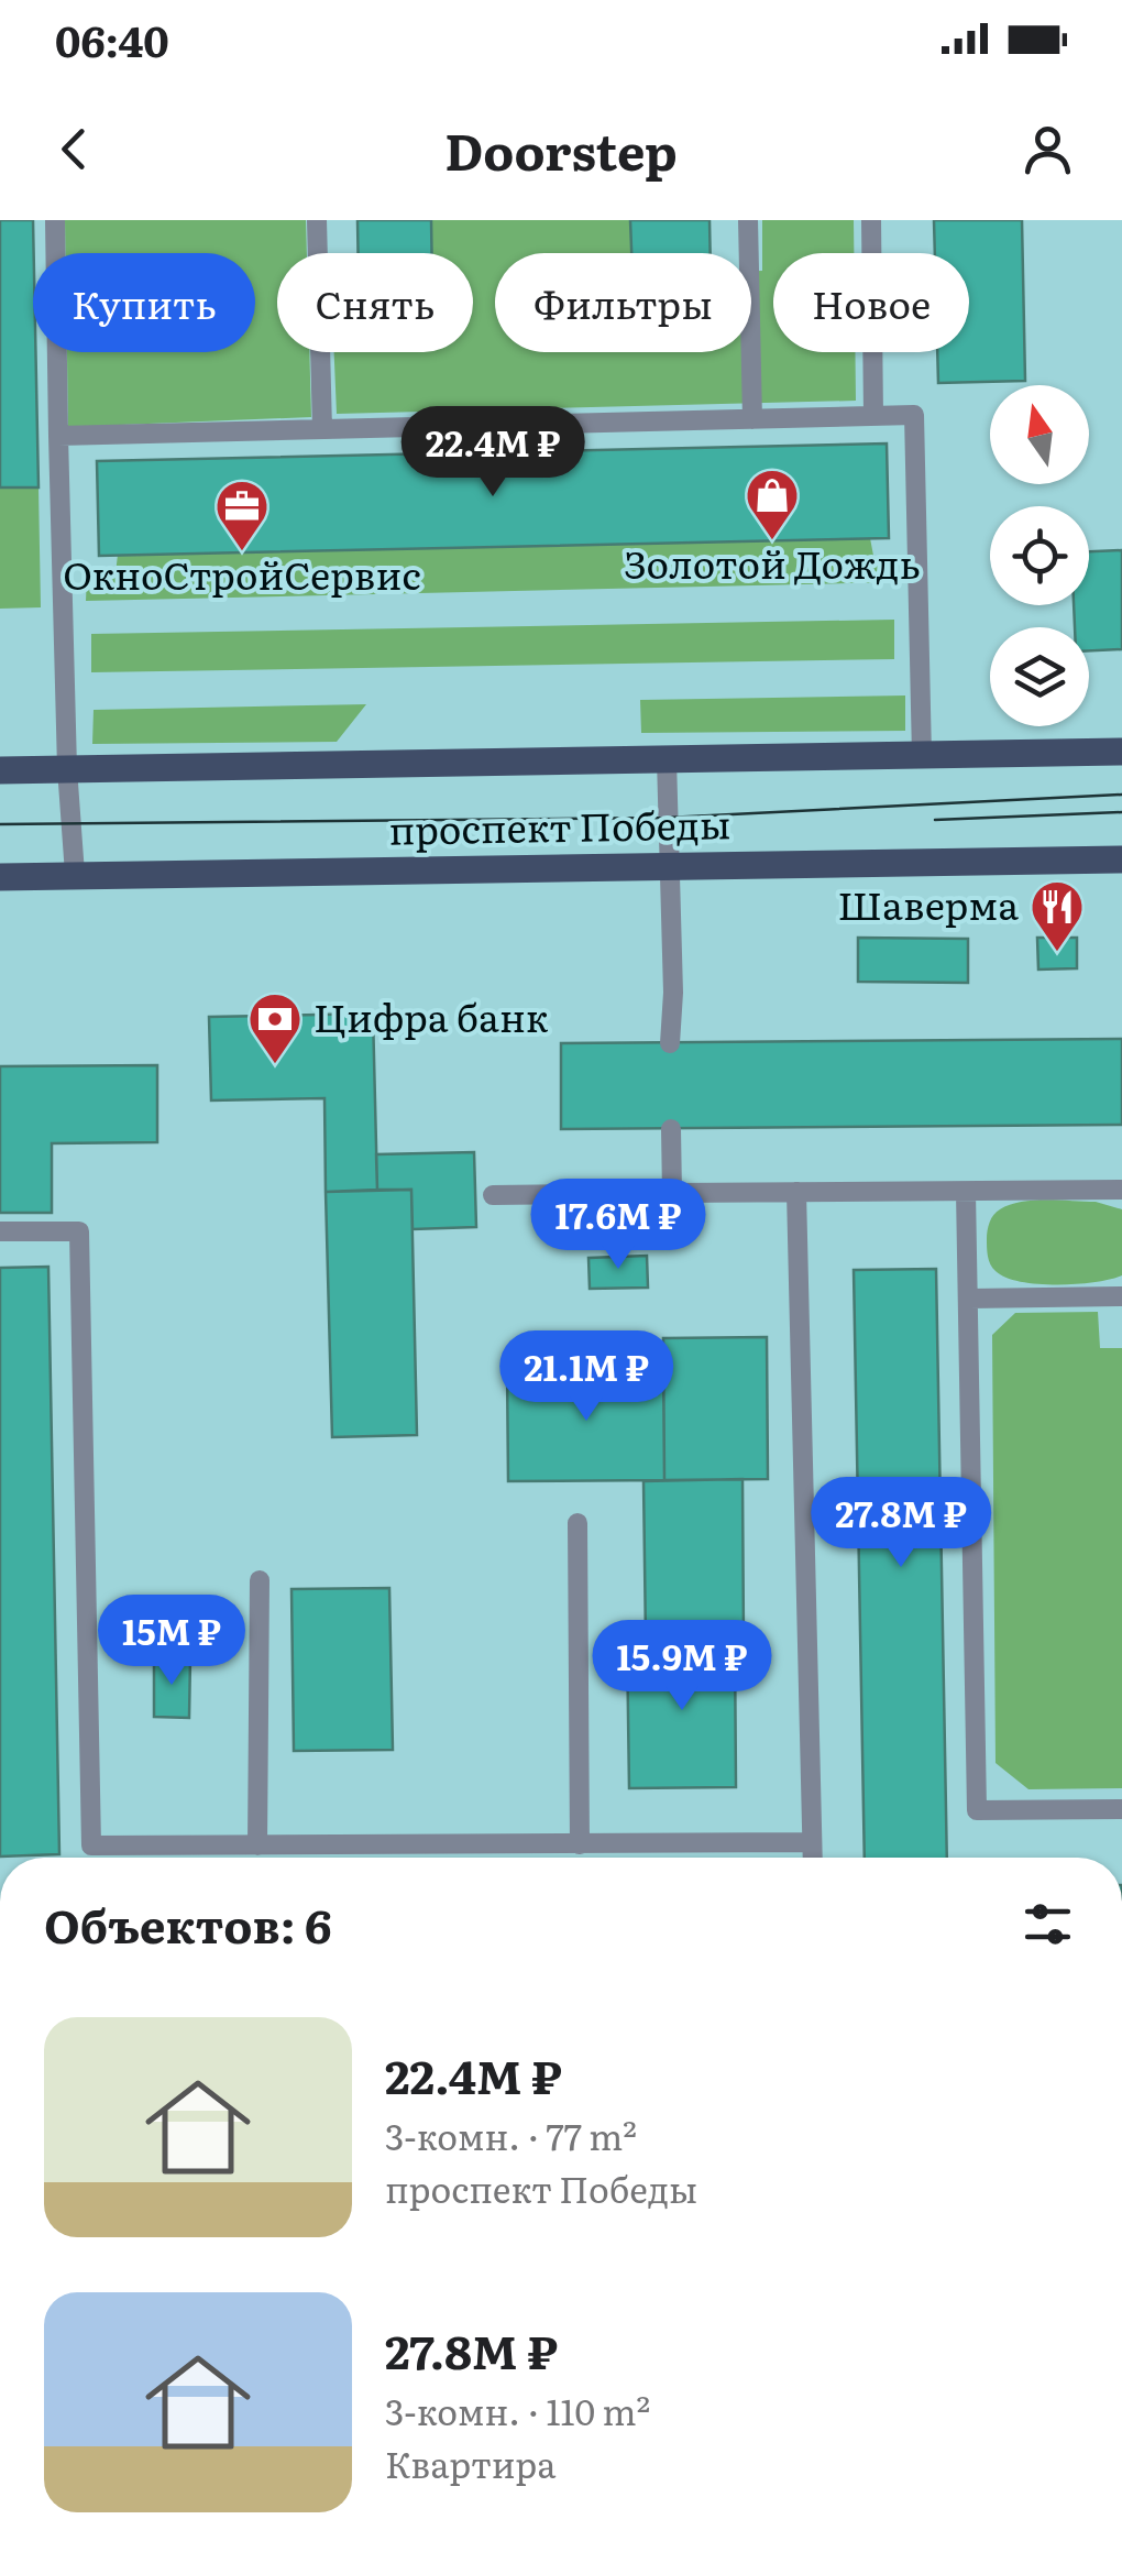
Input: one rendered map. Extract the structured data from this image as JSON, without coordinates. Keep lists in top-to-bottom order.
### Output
{
  "streets": {
    "main road": ["проспект Победы"]
  },
  "places": {
    "shop": ["Золотой Дождь"],
    "office": ["ОкноСтройСервис"],
    "restaurant": ["Шаверма"],
    "bank": ["Цифра банк"]
  },
  "north": "top",
  "page": {
    "status": "06:40",
    "header": "Doorstep",
    "chip": [
      "Купить",
      "Снять",
      "Фильтры",
      "Новое"
    ],
    "price": [
      "22.4M ₽",
      "17.6M ₽",
      "21.1M ₽",
      "27.8M ₽",
      "15M ₽",
      "15.9M ₽"
    ],
    "heading": "Объектов: 6",
    "list": [
      {
        "name": "22.4M ₽",
        "note": "3-комн. · 77 m² · проспект Победы"
      },
      {
        "name": "27.8M ₽",
        "note": "3-комн. · 110 m² · Квартира"
      }
    ]
  }
}
